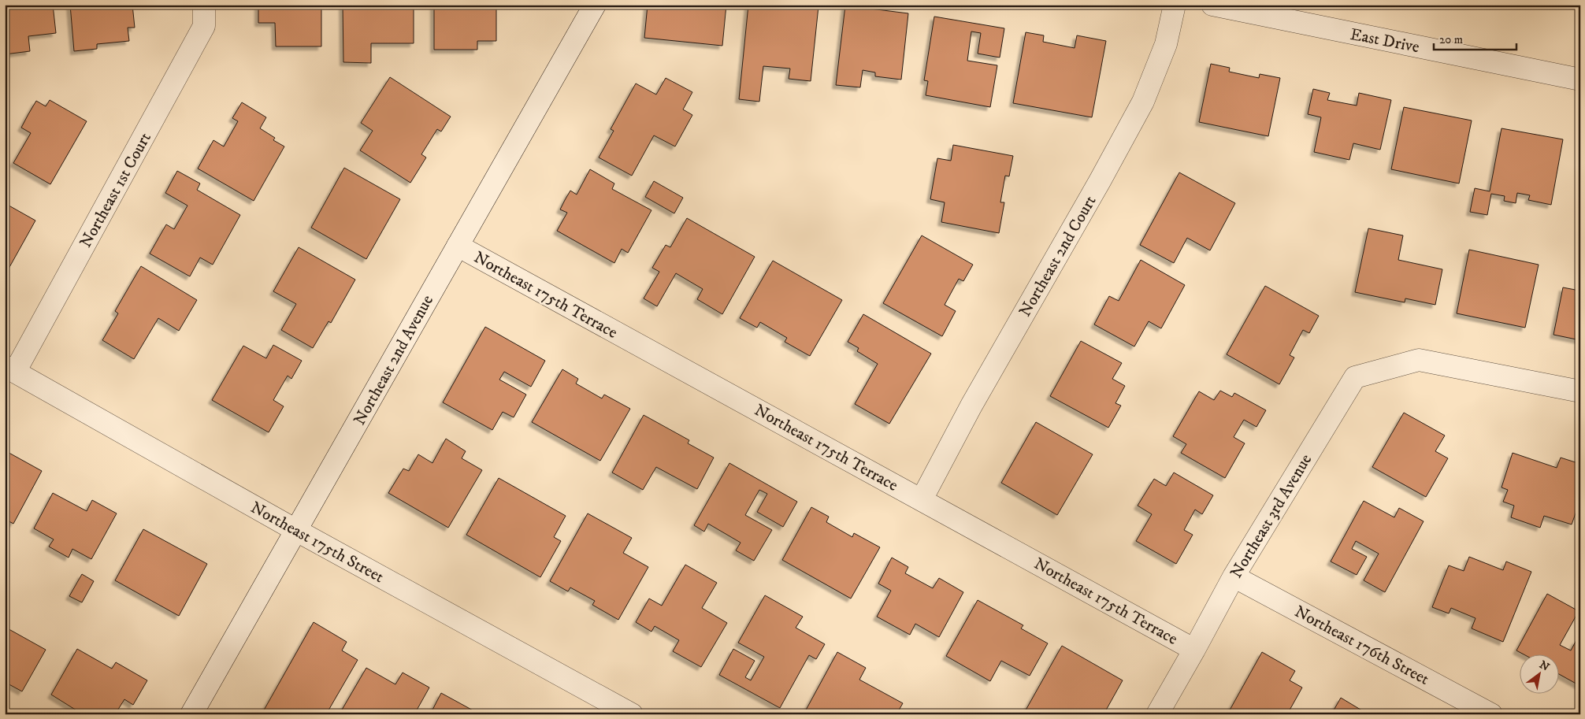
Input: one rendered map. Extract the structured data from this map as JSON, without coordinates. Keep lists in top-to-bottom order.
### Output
{
  "streets": {
    "street": [
      "East Drive",
      "Northeast 1st Court",
      "Northeast 2nd Court",
      "Northeast 175th Terrace",
      "Northeast 2nd Avenue",
      "Northeast 3rd Avenue",
      "Northeast 175th Street",
      "Northeast 176th Street"
    ]
  },
  "crossings": [
    ["Northeast 1st Court", "Northeast 175th Street"],
    ["Northeast 2nd Court", "Northeast 175th Terrace"],
    ["Northeast 175th Terrace", "Northeast 2nd Avenue"],
    ["Northeast 175th Terrace", "Northeast 3rd Avenue"],
    ["Northeast 2nd Avenue", "Northeast 175th Street"],
    ["Northeast 3rd Avenue", "Northeast 176th Street"]
  ],
  "scale_bar": "20 m",
  "north": "top right"
}
